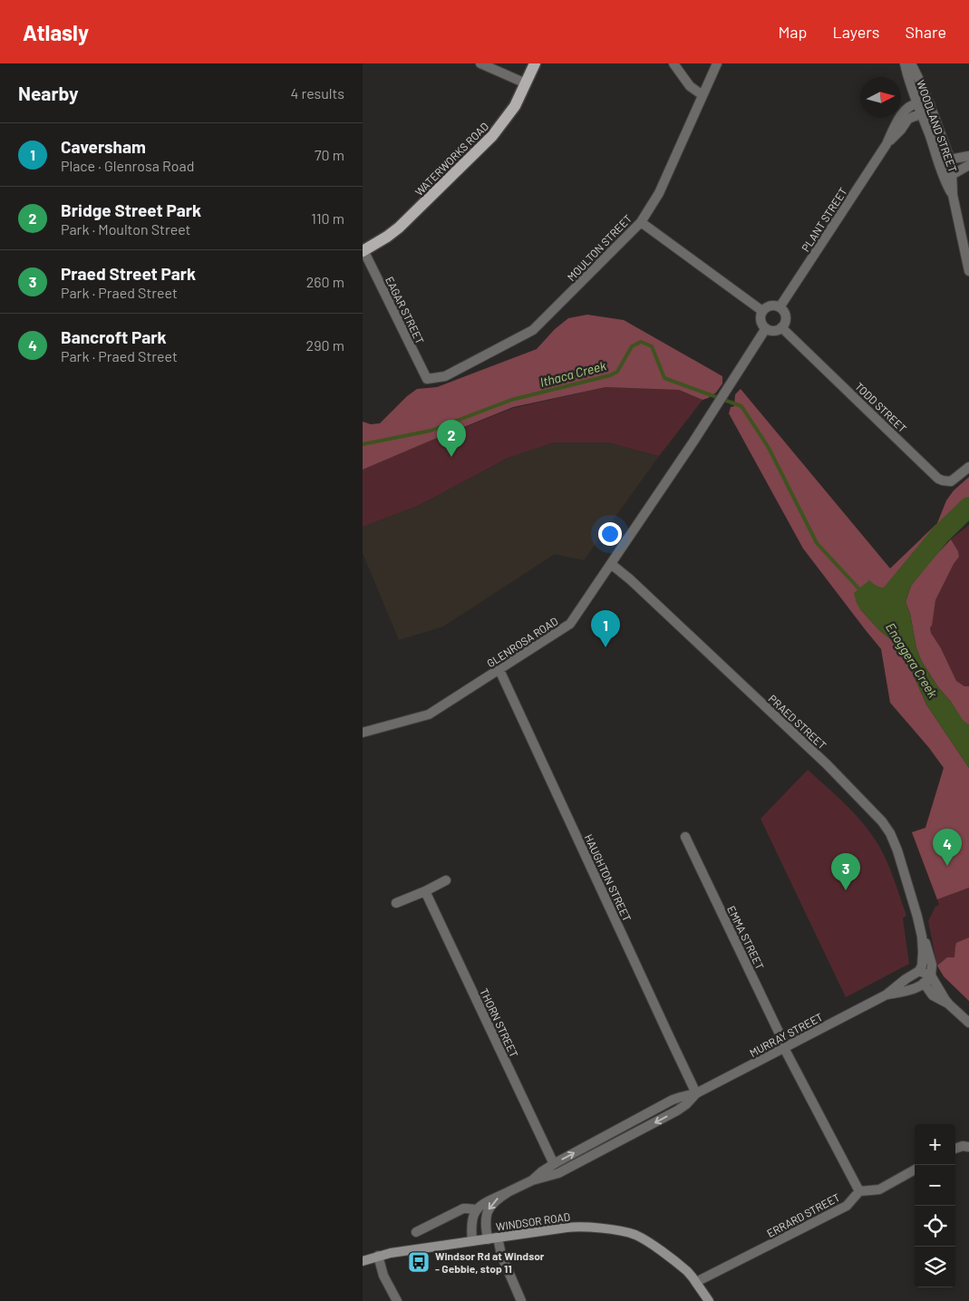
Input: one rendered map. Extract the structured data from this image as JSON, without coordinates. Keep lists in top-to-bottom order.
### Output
{
  "streets": {
    "main road": ["WATERWORKS ROAD", "WINDSOR ROAD"],
    "street": [
      "WOODLAND STREET",
      "PLANT STREET",
      "MOULTON STREET",
      "EAGAR STREET",
      "TODD STREET",
      "GLENROSA ROAD",
      "PRAED STREET",
      "HAUGHTON STREET",
      "EMMA STREET",
      "THORN STREET",
      "MURRAY STREET",
      "ERRARD STREET"
    ]
  },
  "crossings": [
    ["WOODLAND STREET", "PLANT STREET"],
    ["WATERWORKS ROAD", "EAGAR STREET"],
    ["PLANT STREET", "TODD STREET"],
    ["PLANT STREET", "GLENROSA ROAD"],
    ["MOULTON STREET", "EAGAR STREET"],
    ["TODD STREET", "GLENROSA ROAD"],
    ["GLENROSA ROAD", "PRAED STREET"],
    ["GLENROSA ROAD", "HAUGHTON STREET"],
    ["PRAED STREET", "MURRAY STREET"],
    ["HAUGHTON STREET", "MURRAY STREET"],
    ["EMMA STREET", "MURRAY STREET"],
    ["EMMA STREET", "ERRARD STREET"],
    ["THORN STREET", "MURRAY STREET"],
    ["MURRAY STREET", "WINDSOR ROAD"],
    ["ERRARD STREET", "WINDSOR ROAD"]
  ],
  "water": ["Ithaca Creek", "Enoggera Creek"],
  "places": {
    "bus stop": ["Windsor Rd at Windsor - Gebbie, stop 11"]
  },
  "north": "right",
  "page": {
    "header": "Atlasly",
    "nav": ["Map", "Layers", "Share"],
    "heading": ["Nearby", "4 results"],
    "list": [
      {
        "mark": "1",
        "name": "Caversham",
        "note": "Place · Glenrosa Road",
        "value": "70 m"
      },
      {
        "mark": "2",
        "name": "Bridge Street Park",
        "note": "Park · Moulton Street",
        "value": "110 m"
      },
      {
        "mark": "3",
        "name": "Praed Street Park",
        "note": "Park · Praed Street",
        "value": "260 m"
      },
      {
        "mark": "4",
        "name": "Bancroft Park",
        "note": "Park · Praed Street",
        "value": "290 m"
      }
    ],
    "pins": [
      "2",
      "1",
      "4",
      "3"
    ],
    "map_buttons": ["+", "−"]
  }
}
